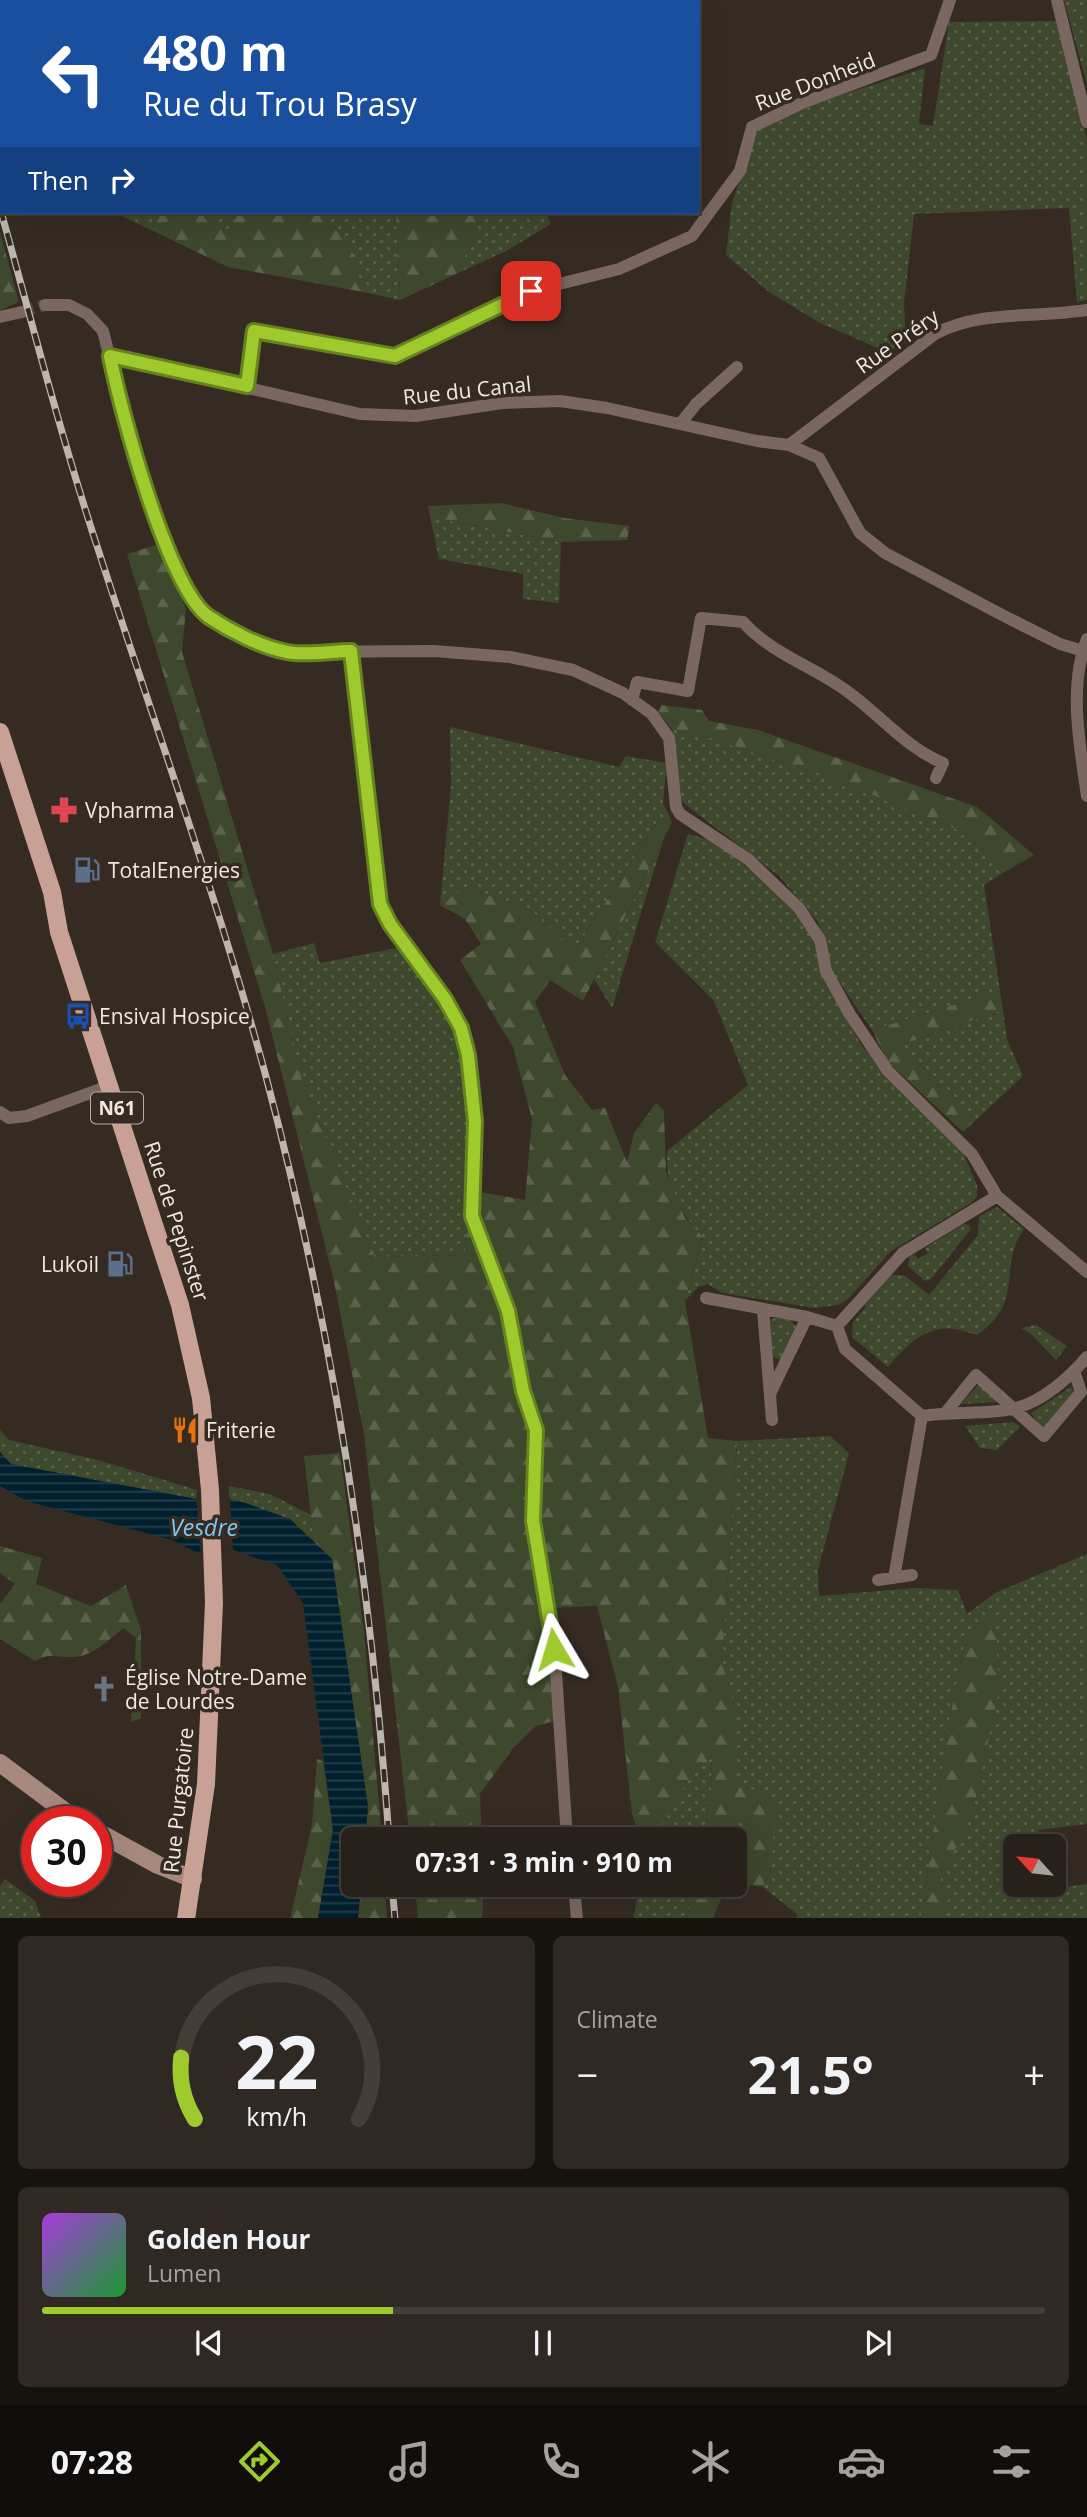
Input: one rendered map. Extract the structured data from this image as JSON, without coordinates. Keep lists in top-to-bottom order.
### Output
{
  "streets": {
    "main road": ["N61", "Rue de Pepinster", "Rue Purgatoire"],
    "street": ["Rue Donheid", "Rue Préry", "Rue du Canal"]
  },
  "crossings": [
    ["Rue Donheid", "Rue du Canal"],
    ["Rue Préry", "Rue du Canal"],
    ["Rue de Pepinster", "Rue Purgatoire"]
  ],
  "water": ["Vesdre"],
  "places": {
    "pharmacy": ["Vpharma"],
    "fuel station": ["TotalEnergies", "Lukoil"],
    "bus stop": ["Ensival Hospice"],
    "restaurant": ["Friterie"],
    "church": ["Église Notre-Dame de Lourdes"]
  },
  "north": "top left",
  "page": {
    "turn": ["480 m", "Rue du Trou Brasy"],
    "then": "Then",
    "limit": "30",
    "trip": "07:31 · 3 min · 910 m",
    "tile": "Climate",
    "heat": ["−", "21.5°", "+"],
    "song": ["Golden Hour", "Lumen"],
    "tabs": "07:28",
    "gauge": ["22", "km/h"]
  }
}
